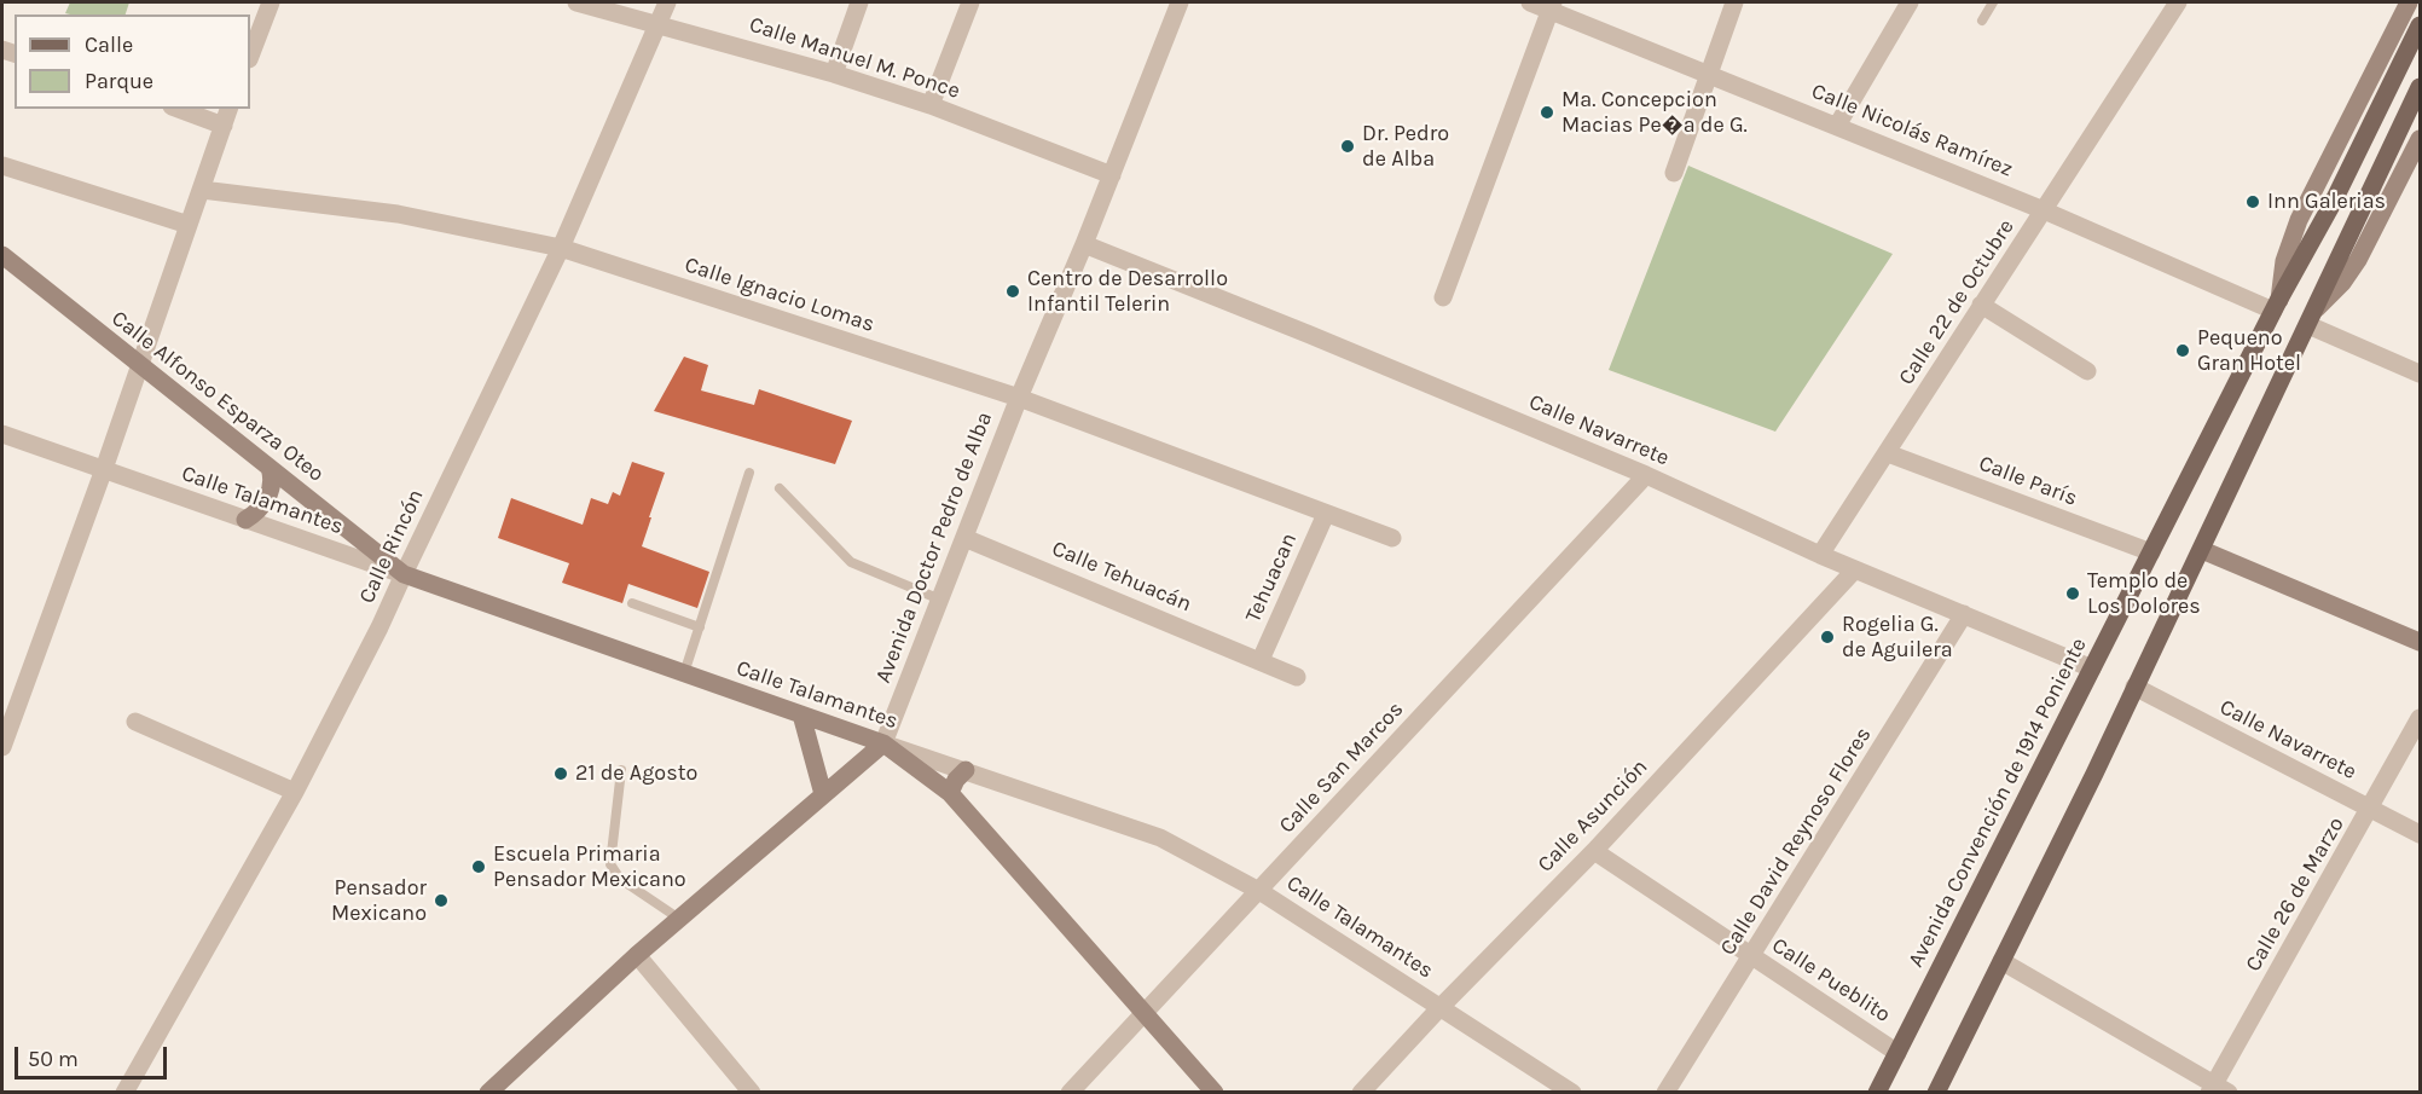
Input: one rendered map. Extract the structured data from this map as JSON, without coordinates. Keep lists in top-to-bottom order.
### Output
{
  "streets": {
    "main road": ["Avenida Convención de 1914 Poniente"],
    "street": [
      "Calle Manuel M. Ponce",
      "Calle Nicolás Ramírez",
      "Calle Ignacio Lomas",
      "Calle 22 de Octubre",
      "Calle Alfonso Esparza Oteo",
      "Calle Navarrete",
      "Calle París",
      "Calle Talamantes",
      "Calle Rincón",
      "Avenida Doctor Pedro de Alba",
      "Calle Tehuacán",
      "Tehuacan",
      "Calle San Marcos",
      "Calle Asunción",
      "Calle David Reynoso Flores",
      "Calle 26 de Marzo",
      "Calle Pueblito"
    ]
  },
  "crossings": [
    ["Calle Manuel M. Ponce", "Calle Rincón"],
    ["Calle Manuel M. Ponce", "Avenida Doctor Pedro de Alba"],
    ["Calle Nicolás Ramírez", "Calle 22 de Octubre"],
    ["Calle Nicolás Ramírez", "Avenida Convención de 1914 Poniente"],
    ["Calle Ignacio Lomas", "Calle Rincón"],
    ["Calle Ignacio Lomas", "Avenida Doctor Pedro de Alba"],
    ["Calle Ignacio Lomas", "Tehuacan"],
    ["Calle 22 de Octubre", "Calle Navarrete"],
    ["Calle 22 de Octubre", "Calle París"],
    ["Calle Alfonso Esparza Oteo", "Calle Talamantes"],
    ["Calle Alfonso Esparza Oteo", "Calle Rincón"],
    ["Calle Navarrete", "Avenida Doctor Pedro de Alba"],
    ["Calle Navarrete", "Calle San Marcos"],
    ["Calle Navarrete", "Avenida Convención de 1914 Poniente"],
    ["Calle Navarrete", "Calle Asunción"],
    ["Calle Navarrete", "Calle David Reynoso Flores"],
    ["Calle Navarrete", "Calle 26 de Marzo"],
    ["Calle París", "Avenida Convención de 1914 Poniente"],
    ["Calle Talamantes", "Calle Rincón"],
    ["Calle Talamantes", "Avenida Doctor Pedro de Alba"],
    ["Calle Talamantes", "Calle San Marcos"],
    ["Calle Talamantes", "Calle Asunción"],
    ["Avenida Doctor Pedro de Alba", "Calle Tehuacán"],
    ["Calle Tehuacán", "Tehuacan"],
    ["Avenida Convención de 1914 Poniente", "Calle Pueblito"],
    ["Calle Asunción", "Calle Pueblito"],
    ["Calle David Reynoso Flores", "Calle Pueblito"]
  ],
  "places": [
    "Ma. Concepcion Macias Pe�a de G.",
    "Dr. Pedro de Alba",
    "Inn Galerias",
    "Centro de Desarrollo Infantil Telerin",
    "Pequeno Gran Hotel",
    "Templo de Los Dolores",
    "Rogelia G. de Aguilera",
    "21 de Agosto",
    "Escuela Primaria Pensador Mexicano",
    "Pensador Mexicano"
  ],
  "legend": ["Calle", "Parque"],
  "scale_bar": "50 m"
}
